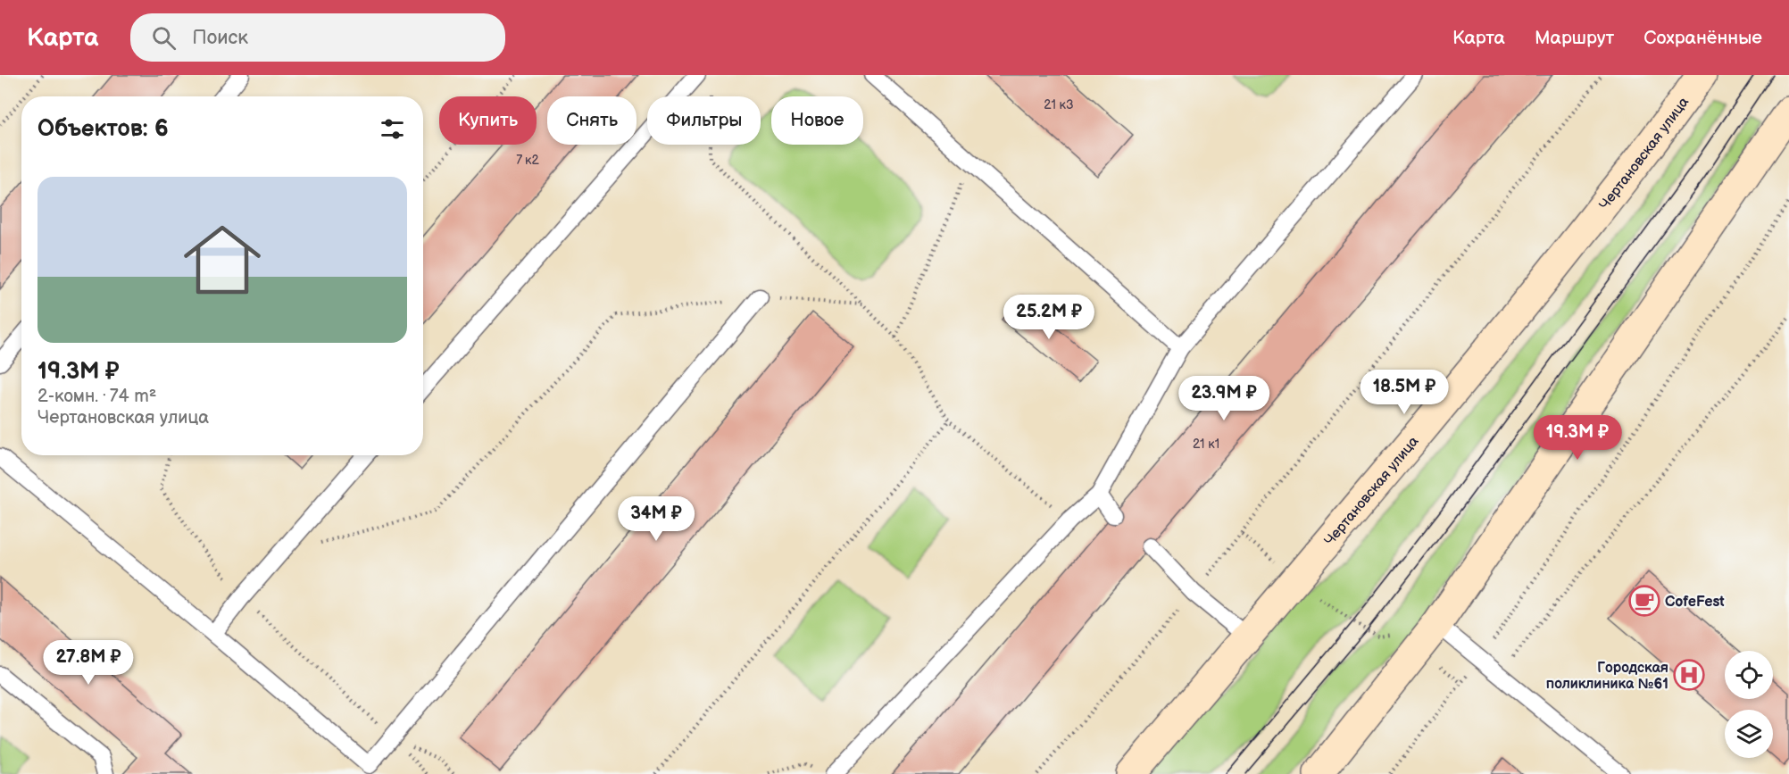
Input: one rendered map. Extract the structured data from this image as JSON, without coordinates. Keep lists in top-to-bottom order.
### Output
{
  "streets": {
    "main road": ["Чертановская улица"]
  },
  "places": {
    "cafe": ["CofeFest"],
    "hospital": ["Городская поликлиника №61"]
  },
  "house_numbers": ["21 к3", "7 к2", "21 к1"],
  "page": {
    "header": "Карта",
    "search": "Поиск",
    "nav": ["Карта", "Маршрут", "Сохранённые"],
    "chip": [
      "Купить",
      "Снять",
      "Фильтры",
      "Новое"
    ],
    "heading": "Объектов: 6",
    "list": [
      {
        "name": "19.3M ₽",
        "note": "2-комн. · 74 m² · Чертановская улица"
      }
    ],
    "price": [
      "25.2M ₽",
      "18.5M ₽",
      "23.9M ₽",
      "19.3M ₽",
      "34M ₽",
      "27.8M ₽"
    ]
  }
}
